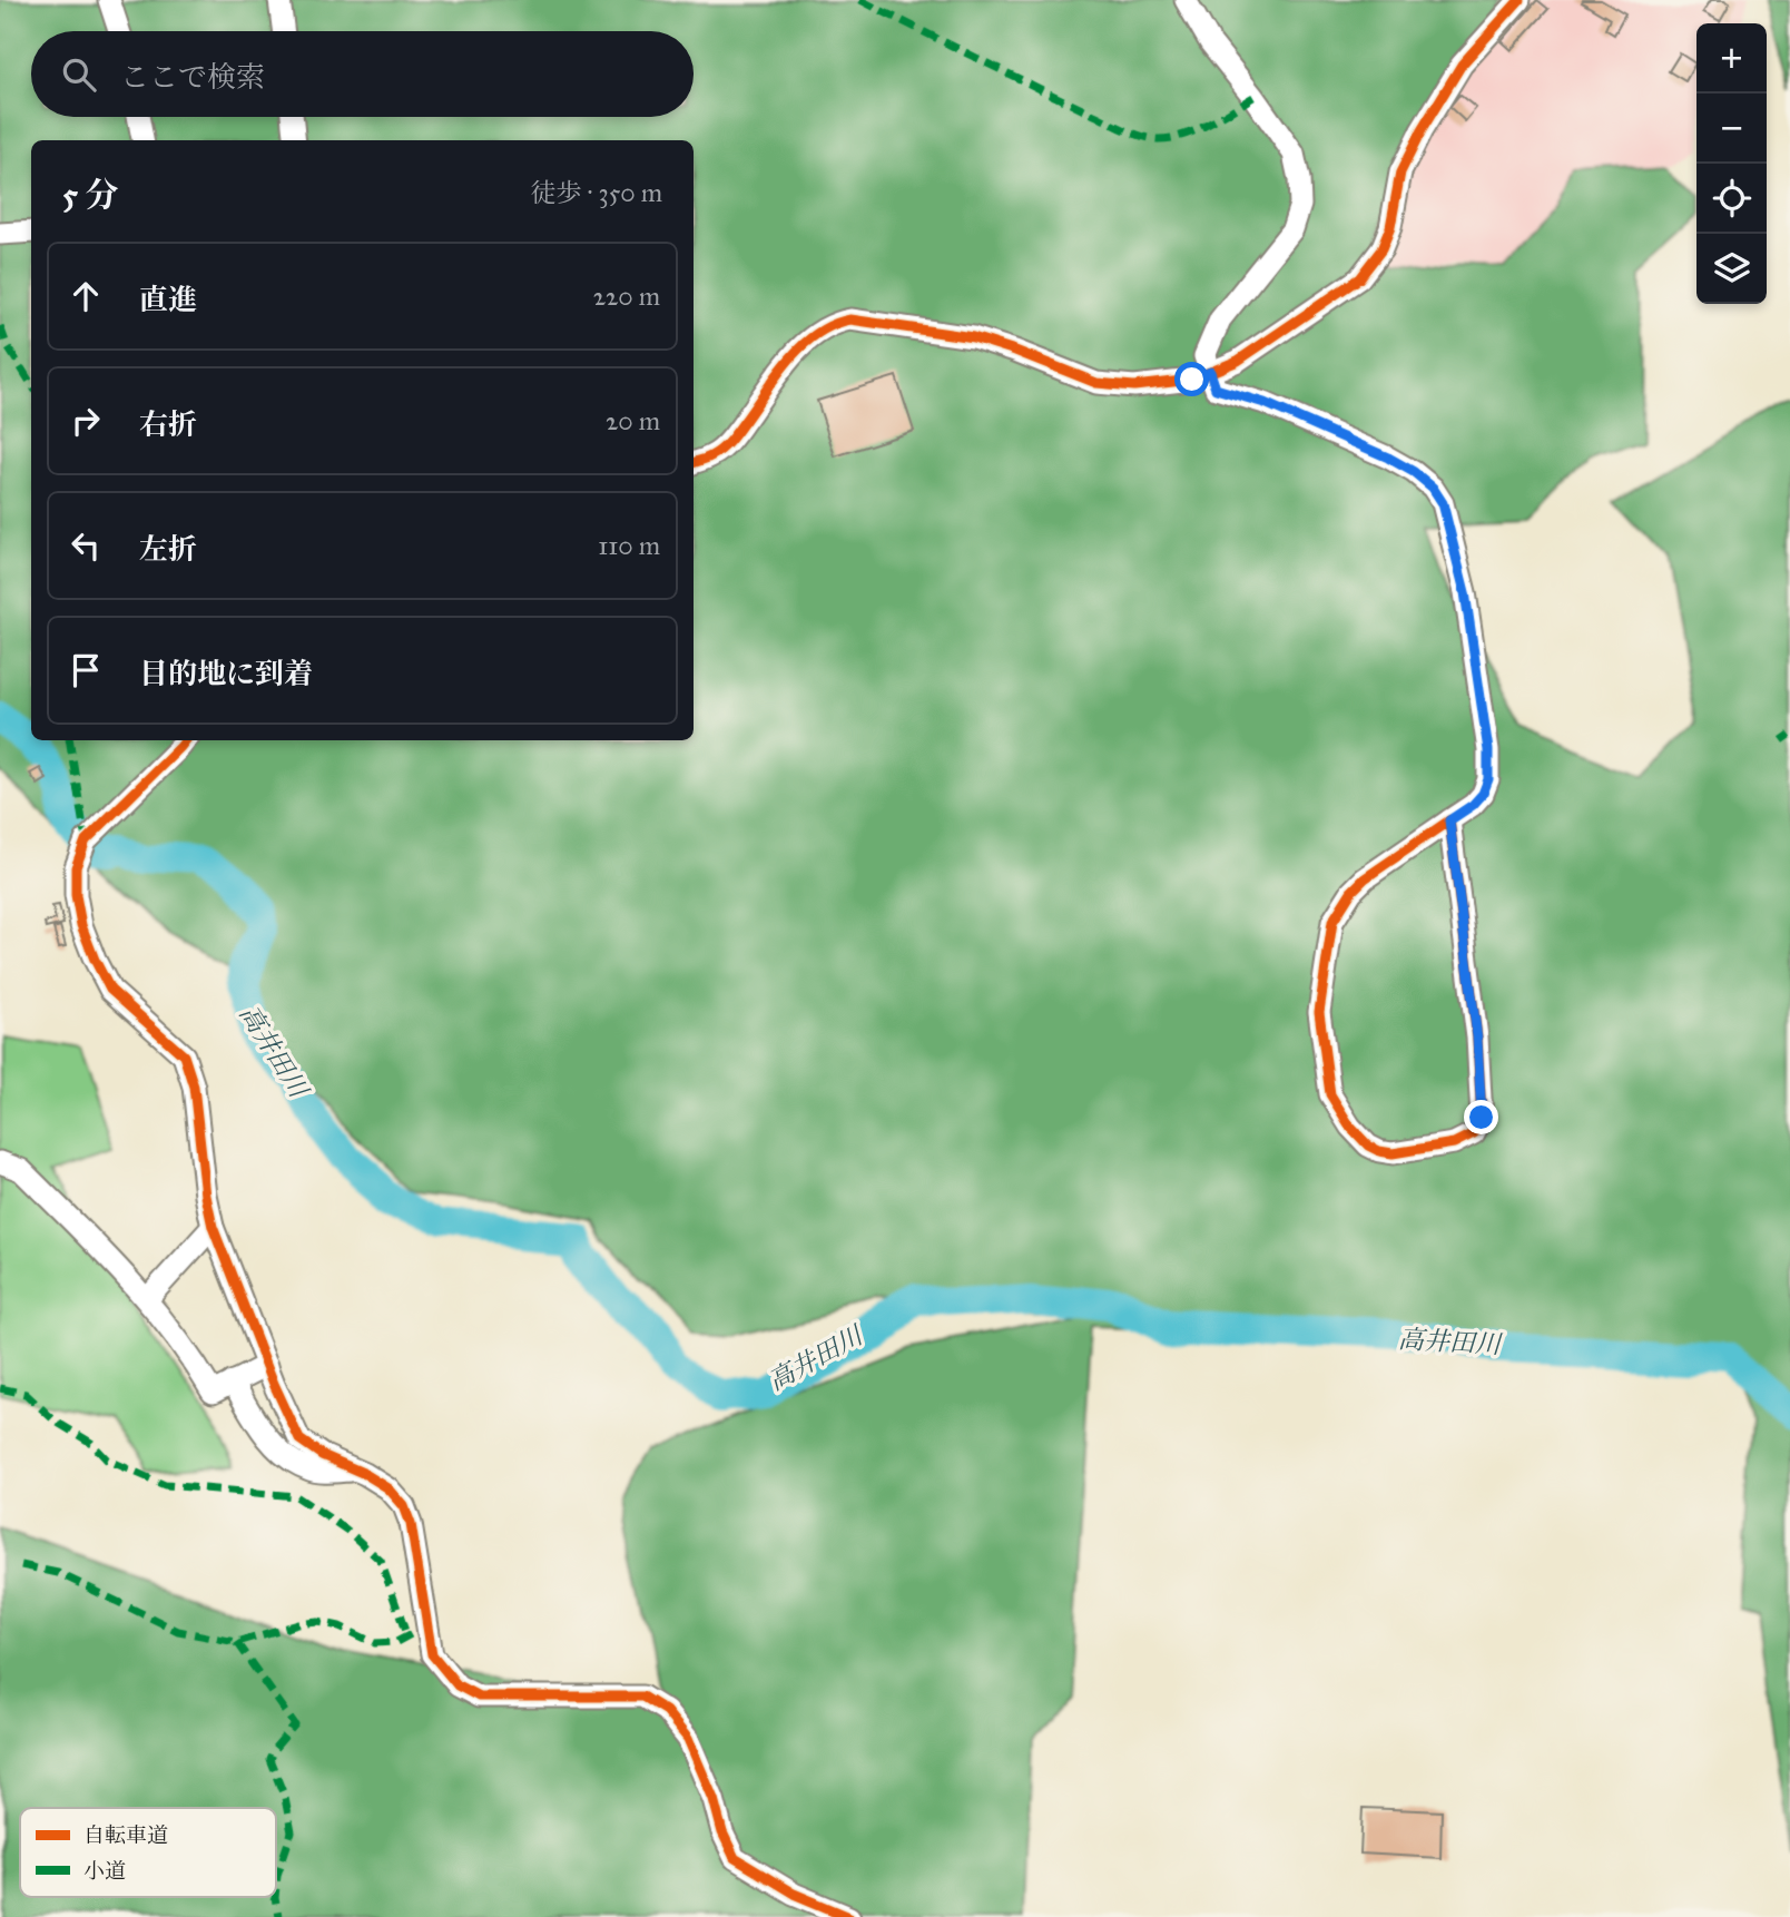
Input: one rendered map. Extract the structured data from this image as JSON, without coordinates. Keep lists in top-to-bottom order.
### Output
{
  "water": ["高井田川"],
  "legend": ["自転車道", "小道"],
  "page": {
    "map_buttons": ["+", "−"],
    "search": "ここで検索",
    "heading": ["5 分", "徒歩 · 350 m"],
    "list": [
      ["直進", "220 m"],
      ["右折", "20 m"],
      ["左折", "110 m"],
      "目的地に到着"
    ]
  }
}
